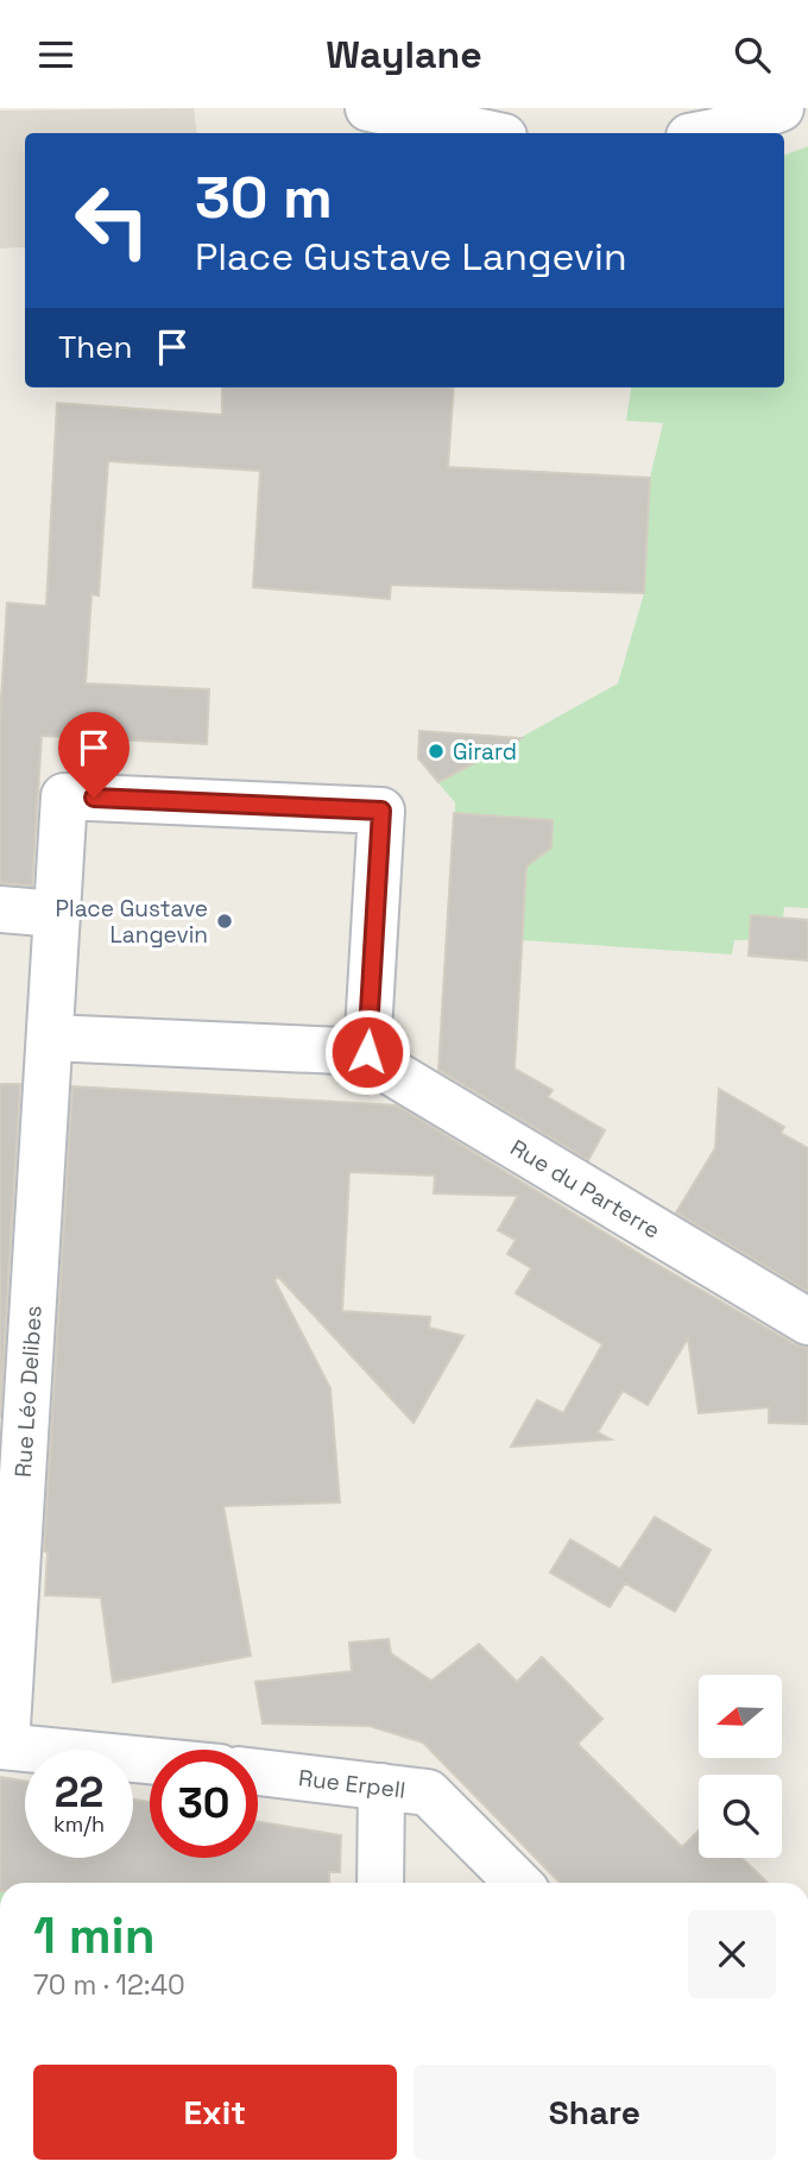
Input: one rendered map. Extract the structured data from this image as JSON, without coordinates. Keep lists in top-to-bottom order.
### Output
{
  "streets": {
    "street": ["Rue du Parterre", "Rue Léo Delibes", "Rue Erpell"]
  },
  "places": ["Girard", "Place Gustave Langevin"],
  "north": "left",
  "page": {
    "header": "Waylane",
    "turn": ["30 m", "Place Gustave Langevin"],
    "then": "Then",
    "speed": "22 km/h",
    "limit": "30",
    "heading": ["1 min", "70 m · 12:40"],
    "buttons": ["Exit", "Share"]
  }
}
